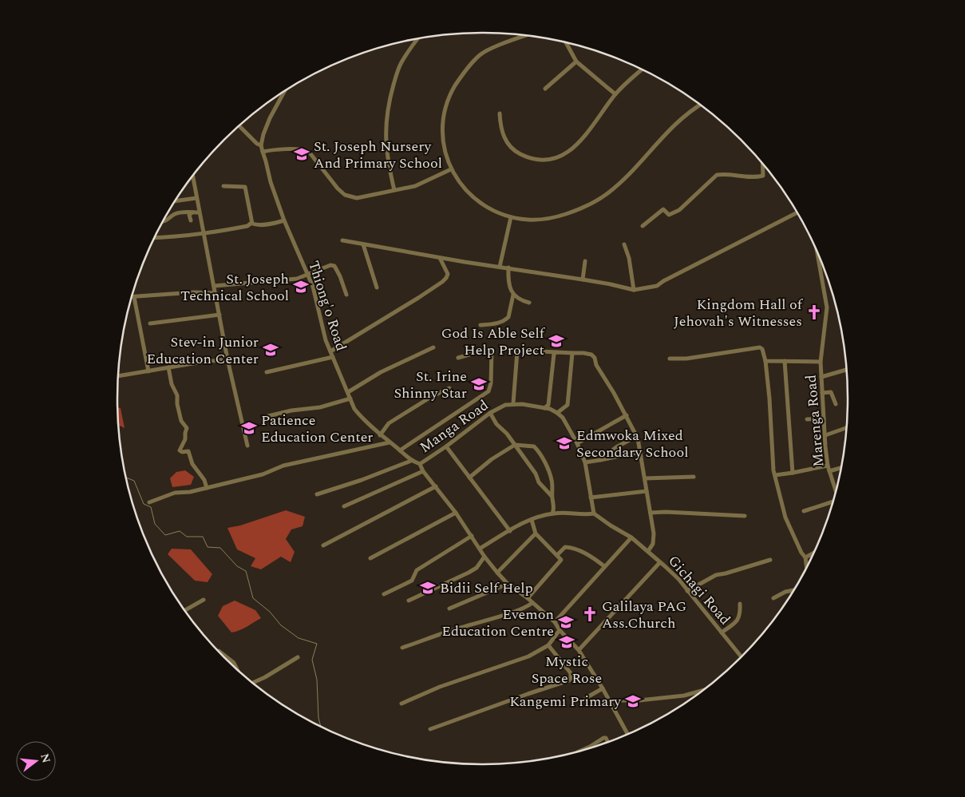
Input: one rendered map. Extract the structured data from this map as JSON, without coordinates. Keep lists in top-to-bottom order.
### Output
{
  "streets": {
    "street": [
      "Thiong'o Road",
      "Marenga Road",
      "Manga Road",
      "Gichagi Road"
    ]
  },
  "crossings": [
    ["Thiong'o Road", "Manga Road"]
  ],
  "places": {
    "school or university": [
      "St. Joseph Nursery And Primary School",
      "St. Joseph Technical School",
      "God Is Able Self Help Project",
      "Stev-in Junior Education Center",
      "St. Irine Shinny Star",
      "Patience Education Center",
      "Edmwoka Mixed Secondary School",
      "Bidii Self Help",
      "Evemon Education Centre",
      "Mystic Space Rose",
      "Kangemi Primary"
    ],
    "church": ["Kingdom Hall of Jehovah's Witnesses", "Galilaya PAG Ass.Church"]
  },
  "north": "right"
}
